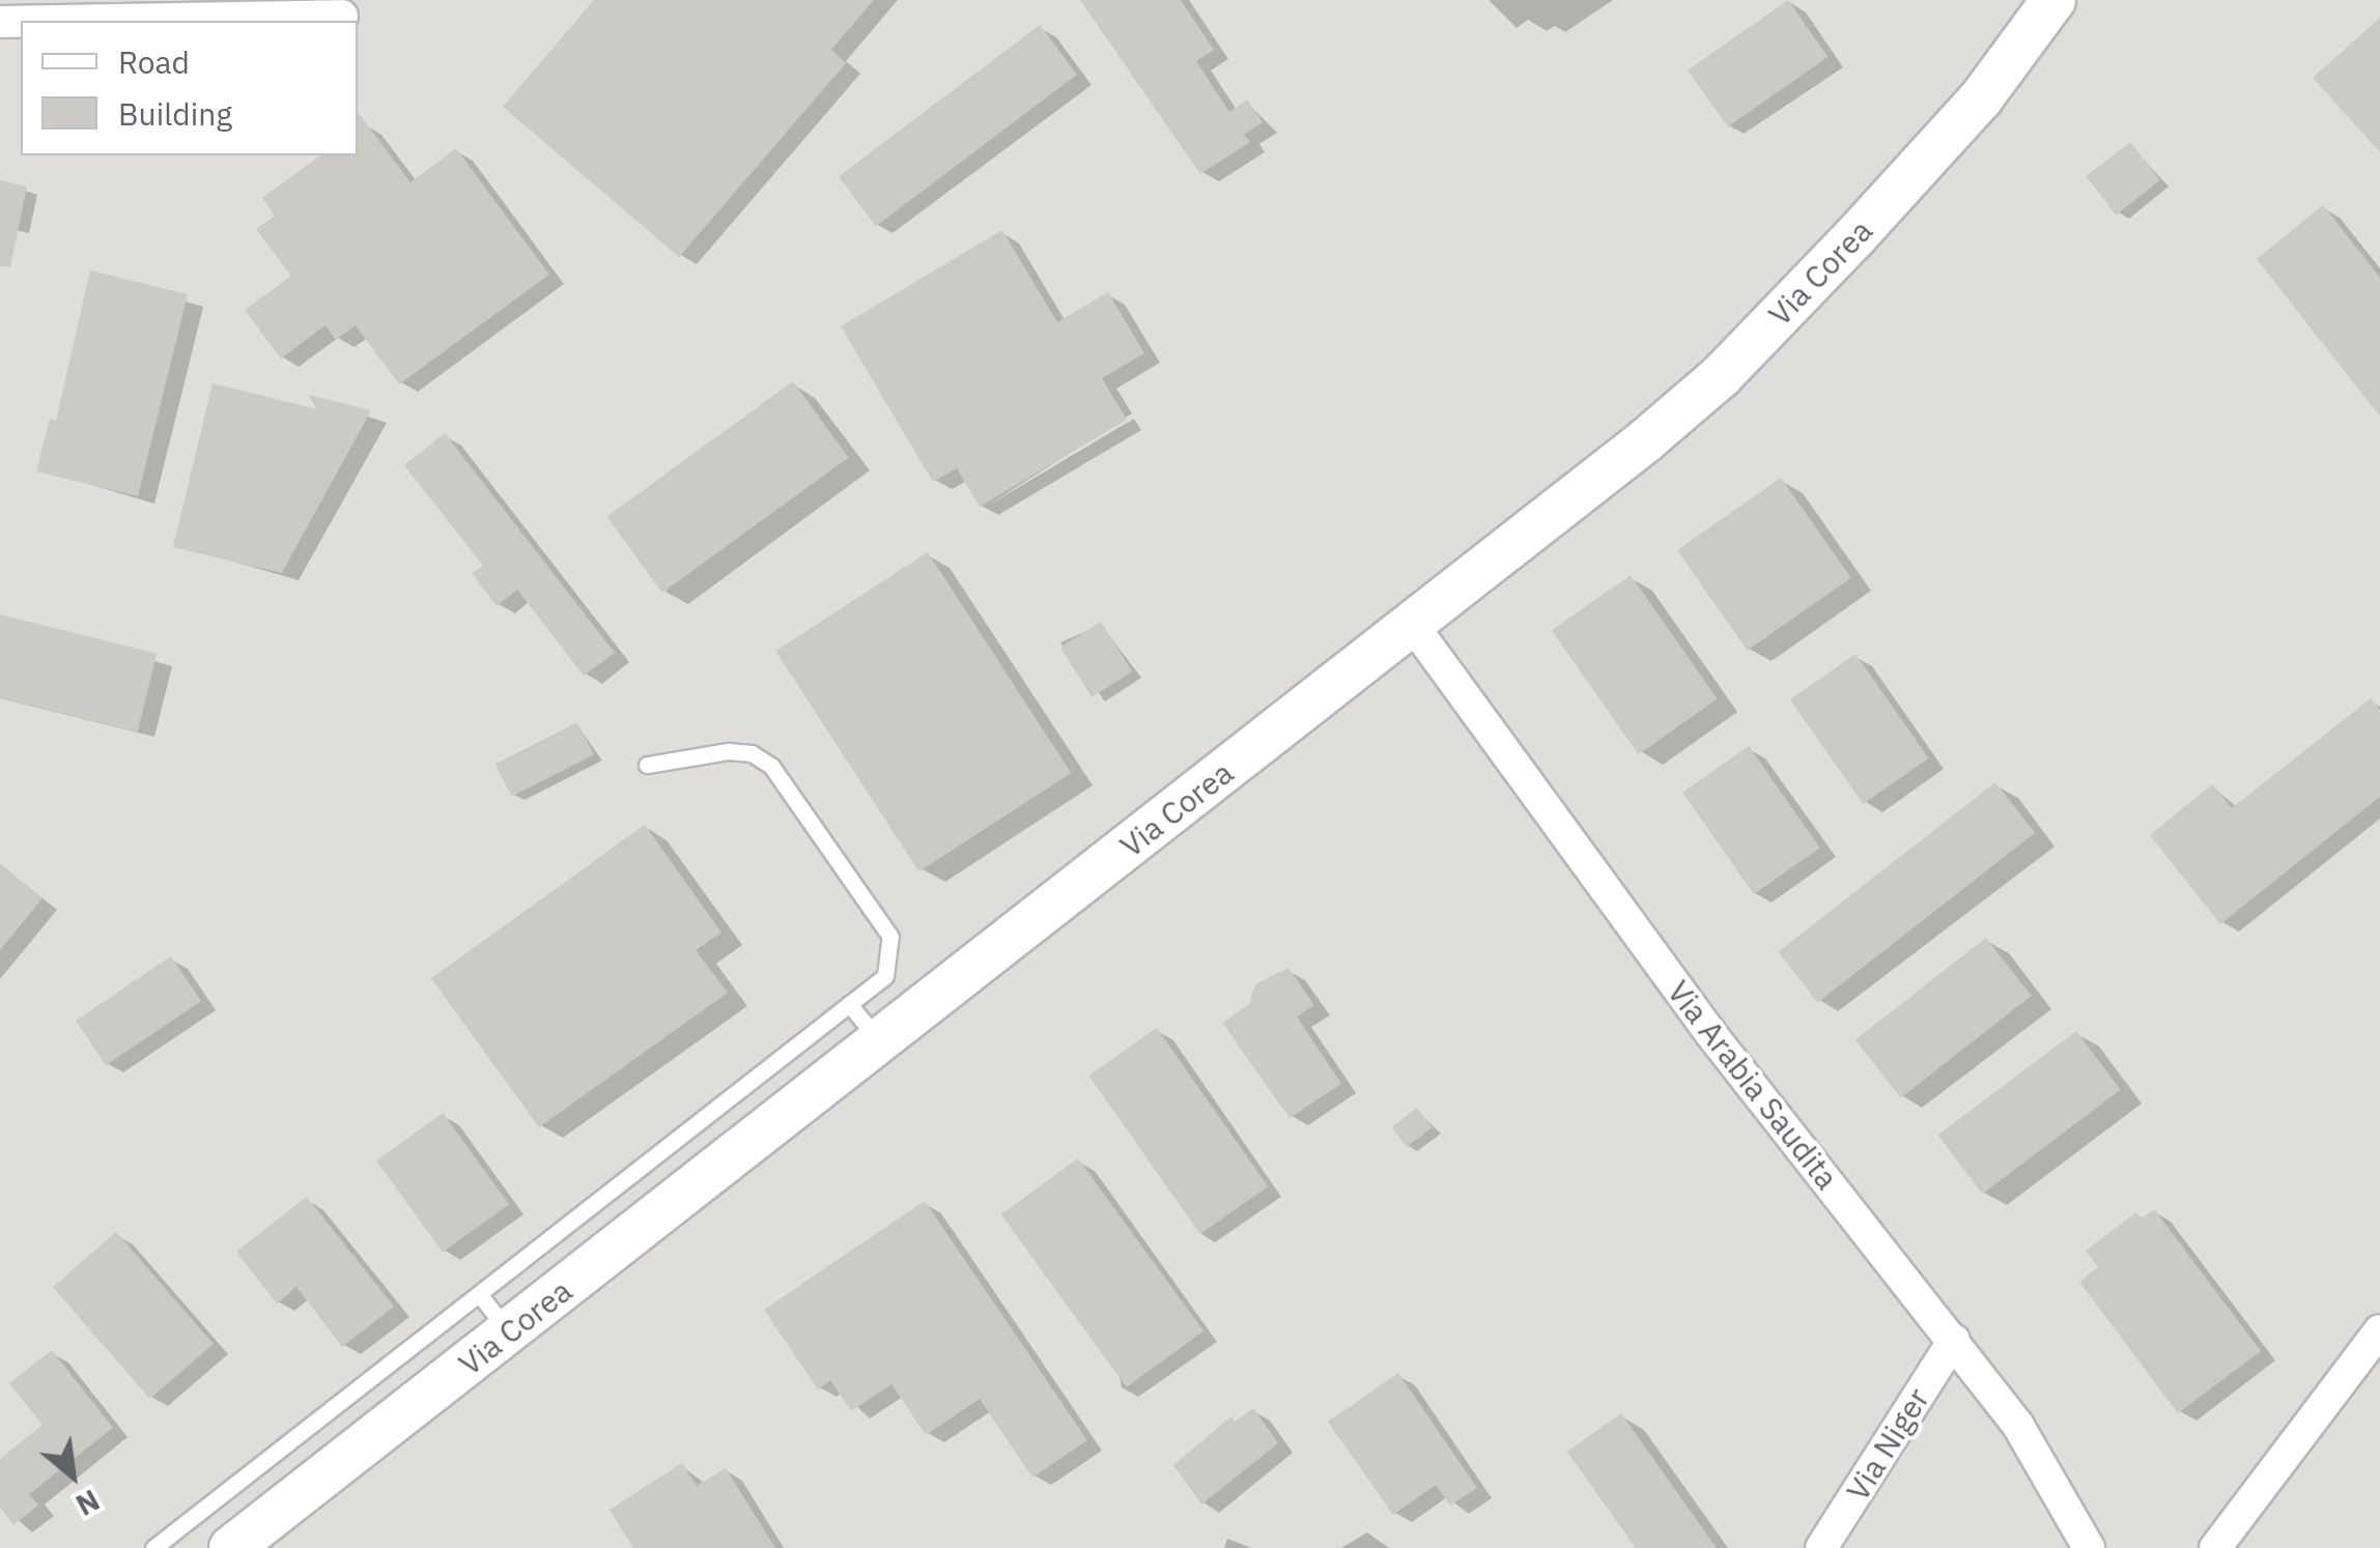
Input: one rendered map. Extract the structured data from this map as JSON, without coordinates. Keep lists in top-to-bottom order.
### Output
{
  "streets": {
    "street": ["Via Corea", "Via Arabia Saudita", "Via Niger"]
  },
  "crossings": [
    ["Via Corea", "Via Arabia Saudita"],
    ["Via Arabia Saudita", "Via Niger"]
  ],
  "legend": ["Road", "Building"],
  "north": "bottom right"
}
